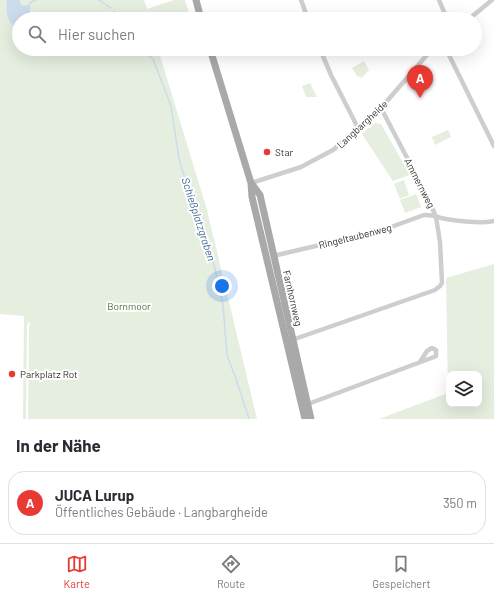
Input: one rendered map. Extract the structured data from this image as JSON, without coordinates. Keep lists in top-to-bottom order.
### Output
{
  "streets": {
    "main road": ["Farnhornweg"],
    "street": ["Langbargheide", "Ammernweg", "Ringeltaubenweg"]
  },
  "crossings": [
    ["Langbargheide", "Ammernweg"],
    ["Langbargheide", "Farnhornweg"],
    ["Ammernweg", "Ringeltaubenweg"],
    ["Ammernweg", "Farnhornweg"],
    ["Ringeltaubenweg", "Farnhornweg"]
  ],
  "water": ["Schießplatzgraben"],
  "parks": ["Bornmoor"],
  "places": ["Star", "Parkplatz Rot"],
  "page": {
    "search": "Hier suchen",
    "pins": "A",
    "heading": "In der Nähe",
    "list": [
      {
        "mark": "A",
        "name": "JUCA Lurup",
        "note": "Öffentliches Gebäude · Langbargheide",
        "value": "350 m"
      }
    ],
    "nav": ["Karte", "Route", "Gespeichert"]
  }
}
